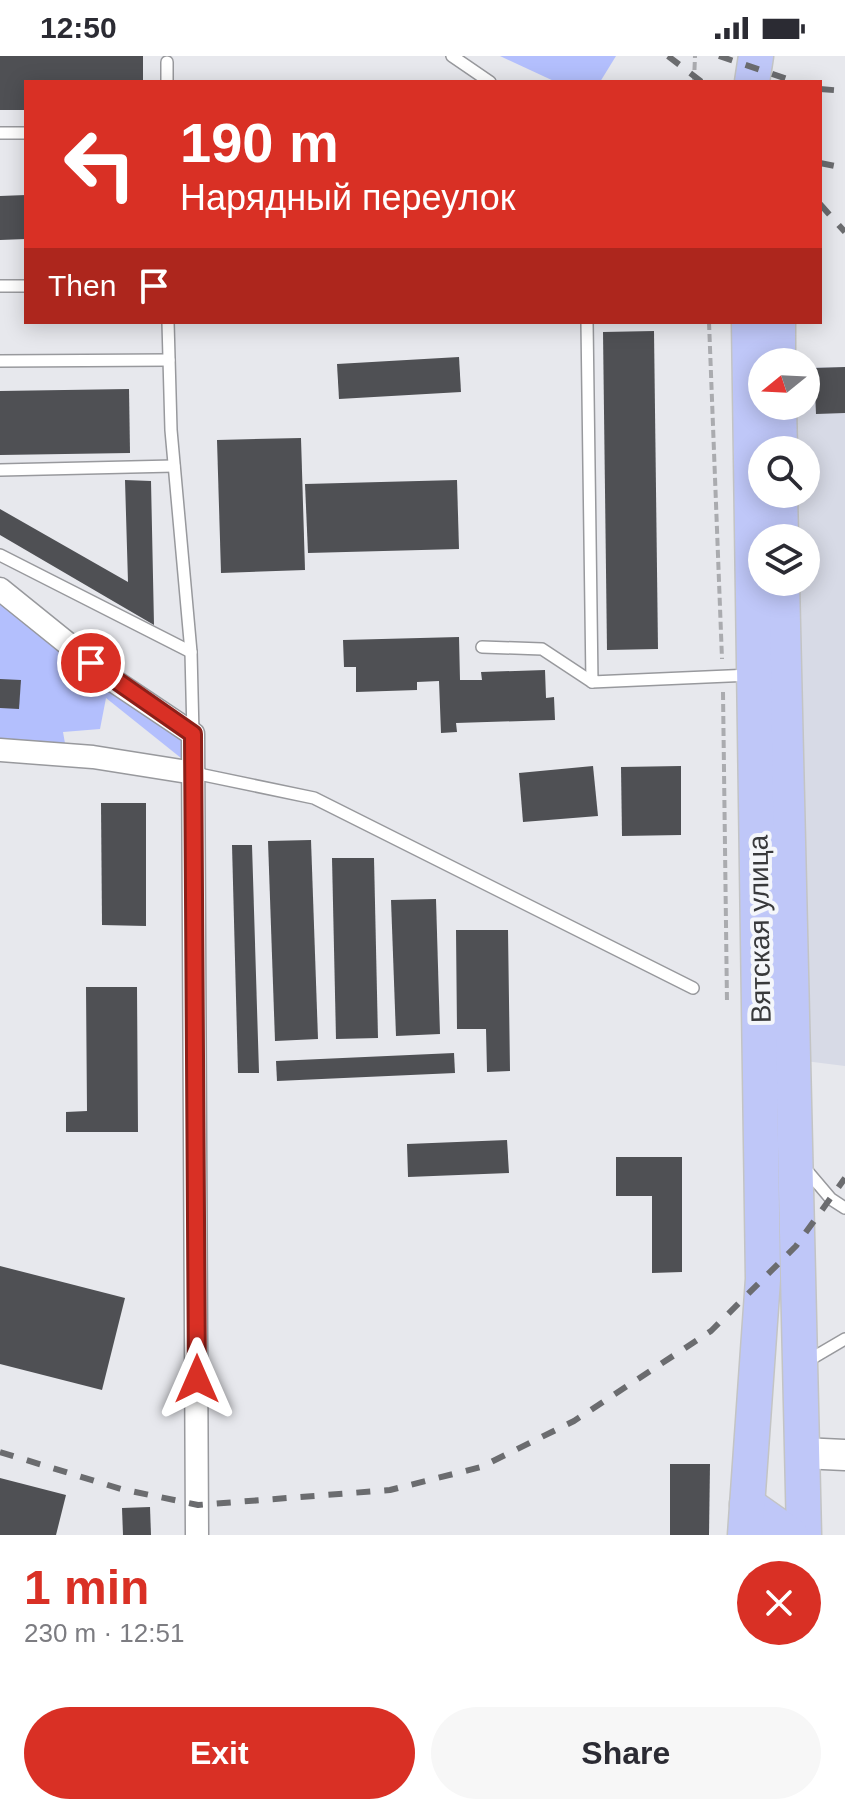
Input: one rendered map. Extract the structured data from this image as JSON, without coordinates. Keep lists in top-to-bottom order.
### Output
{
  "streets": {
    "main road": ["Вятская улица"]
  },
  "north": "left",
  "page": {
    "status": "12:50",
    "turn": ["190 m", "Нарядный переулок"],
    "then": "Then",
    "heading": ["1 min", "230 m · 12:51"],
    "buttons": ["Exit", "Share"]
  }
}
